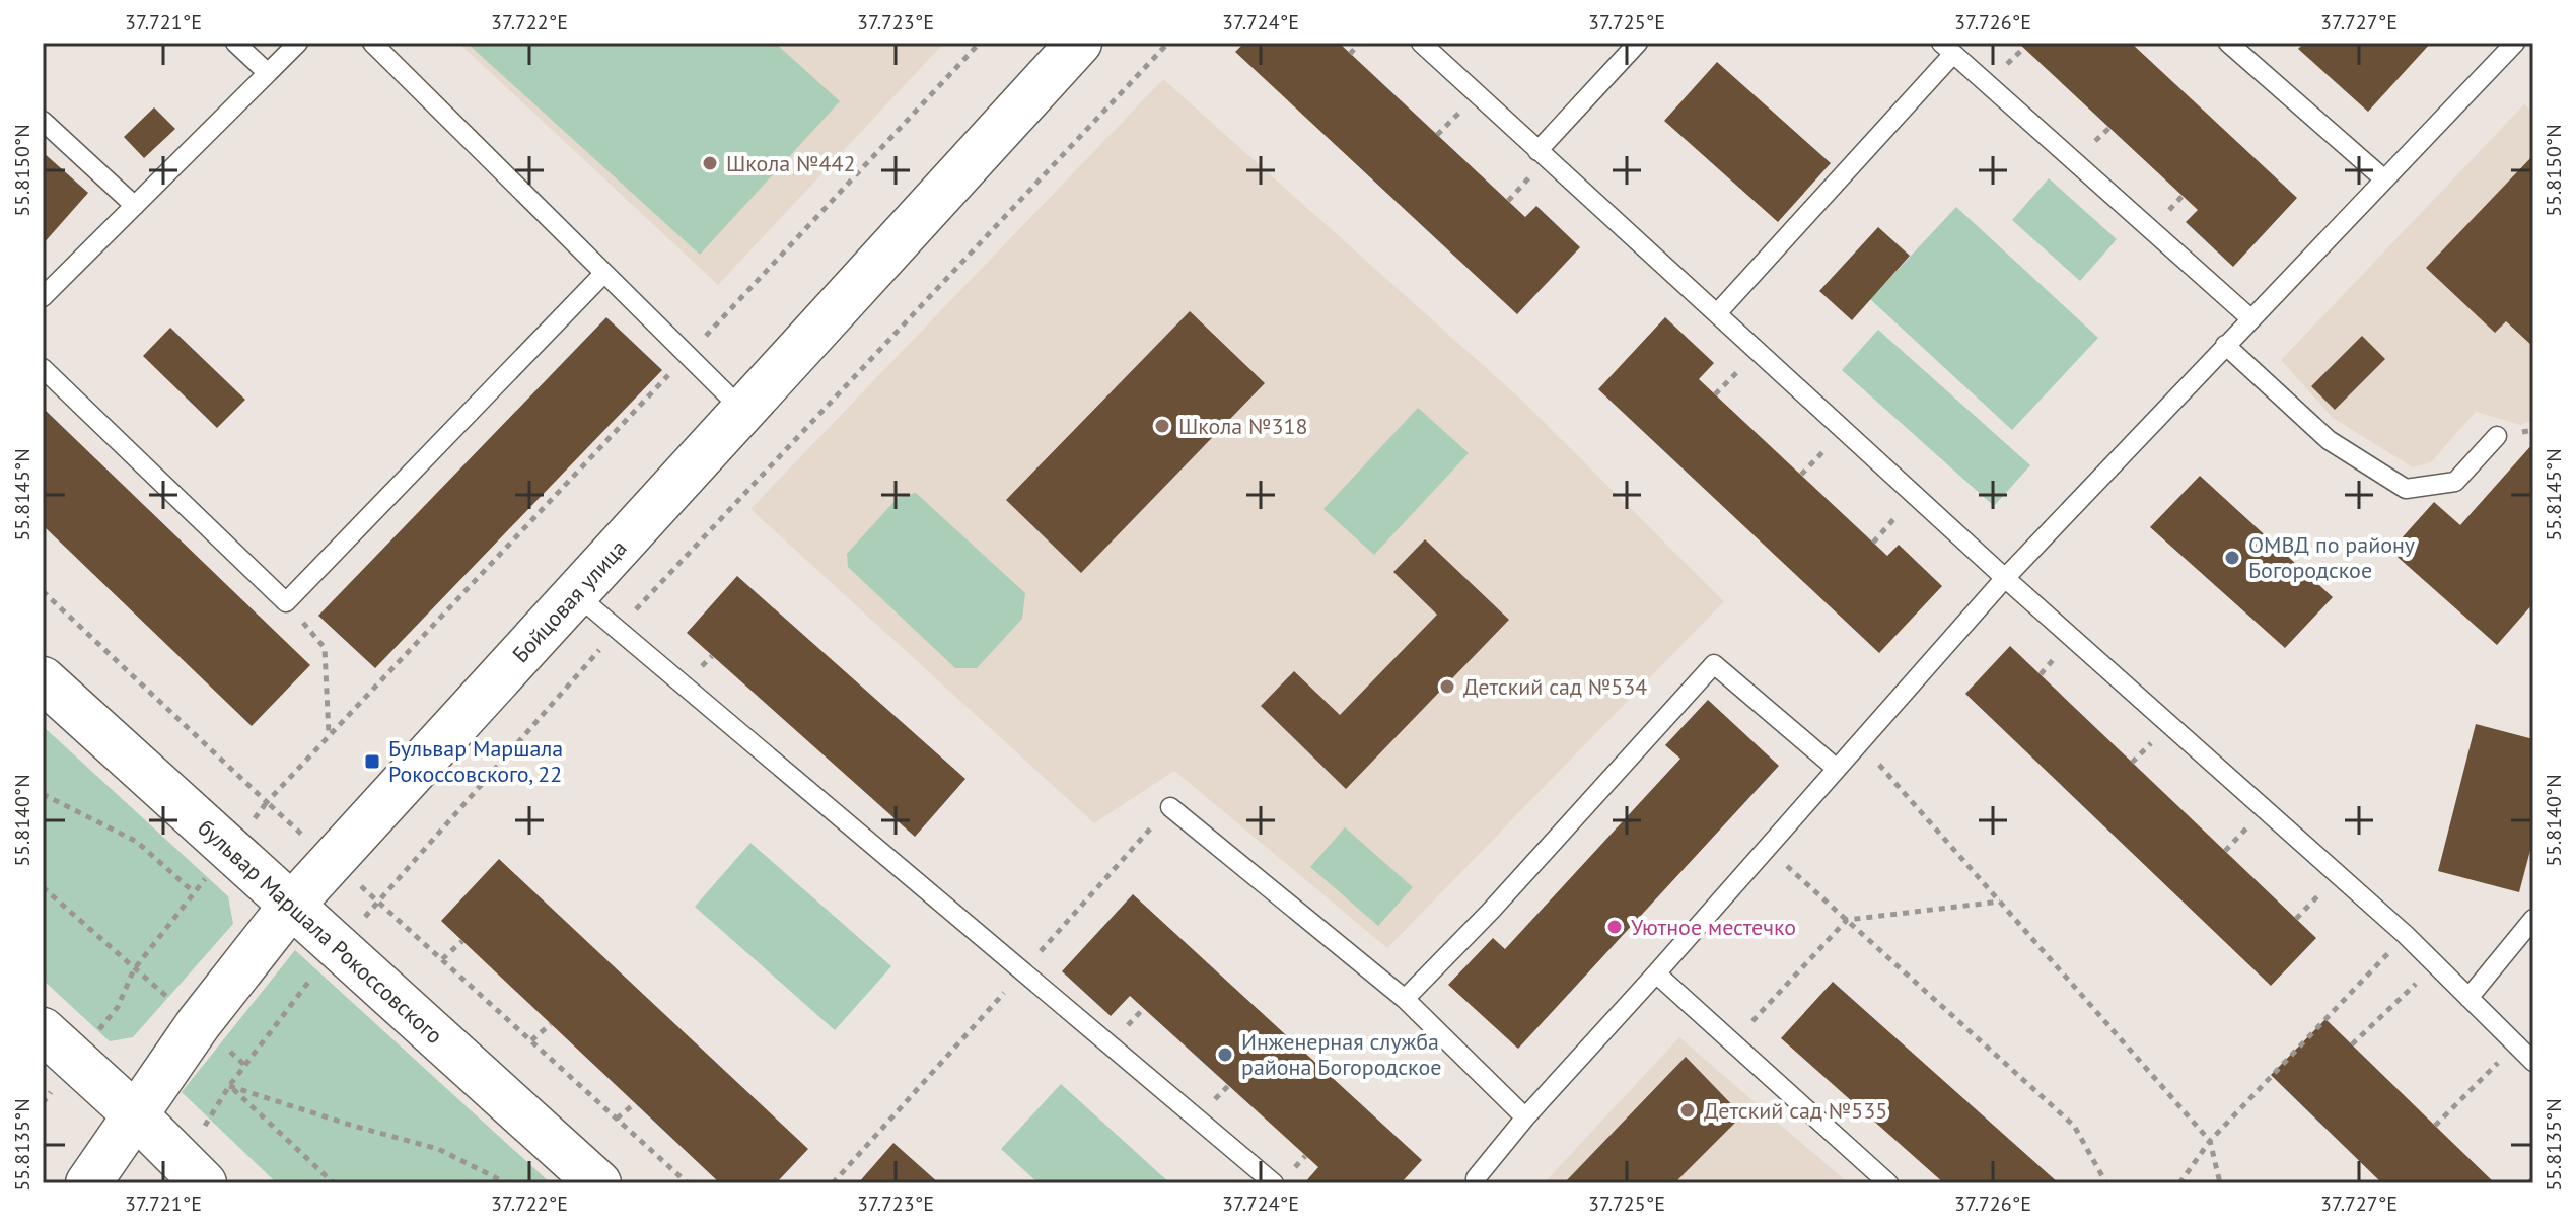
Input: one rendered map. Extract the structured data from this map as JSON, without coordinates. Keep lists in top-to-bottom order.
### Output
{
  "streets": {
    "street": ["Бойцовая улица", "бульвар Маршала Рокоссовского"]
  },
  "crossings": [
    ["Бойцовая улица", "бульвар Маршала Рокоссовского"]
  ],
  "places": {
    "other": [
      "Школа №442",
      "Школа №318",
      "ОМВД по району Богородское",
      "Детский сад №534",
      "Уютное местечко",
      "Инженерная служба района Богородское",
      "Детский сад №535"
    ],
    "transit": ["Бульвар Маршала Рокоссовского, 22"]
  },
  "coordinates": [
    "37.721°E",
    "37.722°E",
    "37.723°E",
    "37.724°E",
    "37.725°E",
    "37.726°E",
    "37.727°E",
    "55.8150°N",
    "55.8145°N",
    "55.8140°N",
    "55.8135°N"
  ]
}
